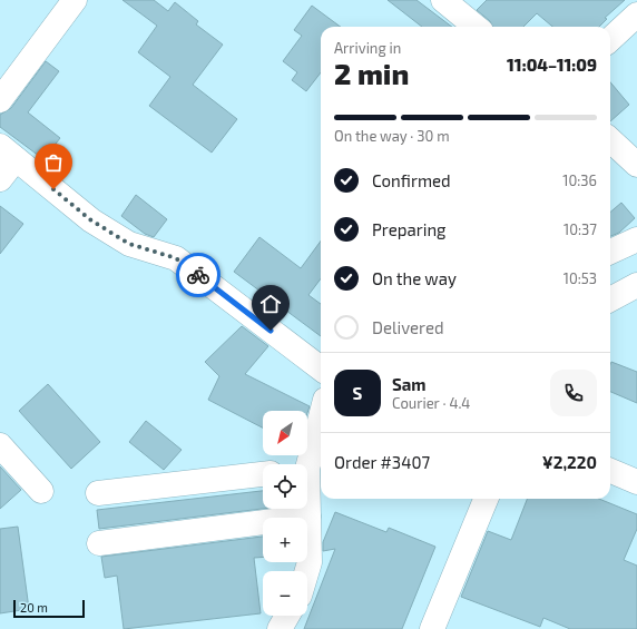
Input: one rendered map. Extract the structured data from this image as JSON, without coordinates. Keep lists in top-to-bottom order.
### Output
{
  "scale_bar": "20 m",
  "north": "bottom left",
  "page": {
    "heading": ["2 min", "Arriving in", "11:04–11:09"],
    "panel": [
      "Sam",
      "Courier · 4.4",
      "Order #3407",
      "¥2,220"
    ],
    "bar": "On the way · 30 m",
    "list": [
      ["Confirmed", "10:36"],
      ["Preparing", "10:37"],
      ["On the way", "10:53"],
      "Delivered"
    ],
    "round": "S",
    "map_buttons": ["+", "−"],
    "scale": "20 m"
  }
}
